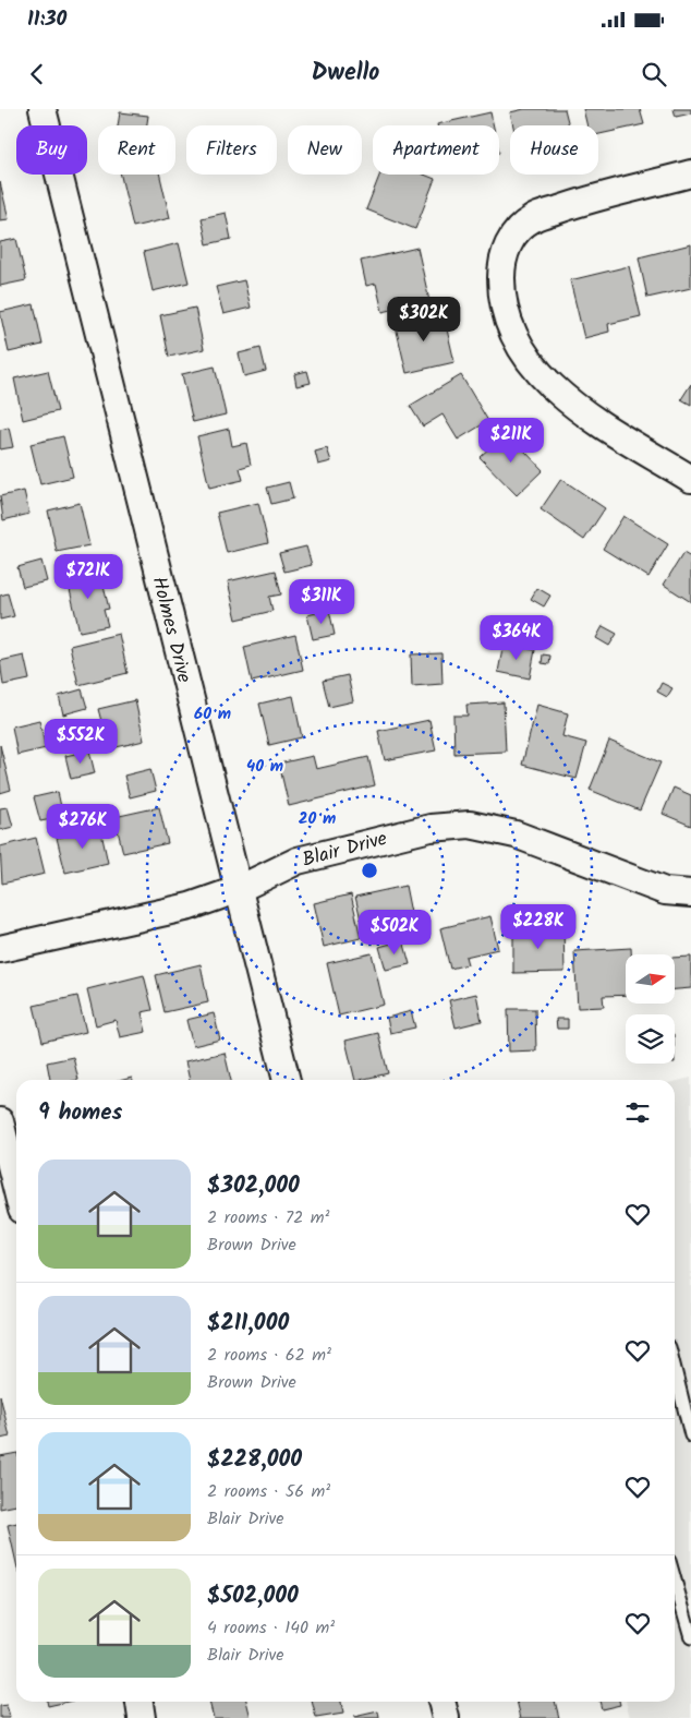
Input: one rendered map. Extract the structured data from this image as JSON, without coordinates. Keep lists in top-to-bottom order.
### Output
{
  "streets": {
    "street": ["Holmes Drive", "Blair Drive"]
  },
  "crossings": [
    ["Holmes Drive", "Blair Drive"]
  ],
  "north": "right",
  "page": {
    "status": "11:30",
    "header": "Dwello",
    "chip": [
      "Buy",
      "Rent",
      "Filters",
      "New",
      "Apartment",
      "House"
    ],
    "price": [
      "$302K",
      "$211K",
      "$721K",
      "$311K",
      "$364K",
      "$552K",
      "$276K",
      "$228K",
      "$502K"
    ],
    "heading": "9 homes",
    "list": [
      {
        "name": "$302,000",
        "note": "2 rooms · 72 m² · Brown Drive"
      },
      {
        "name": "$211,000",
        "note": "2 rooms · 62 m² · Brown Drive"
      },
      {
        "name": "$228,000",
        "note": "2 rooms · 56 m² · Blair Drive"
      },
      {
        "name": "$502,000",
        "note": "4 rooms · 140 m² · Blair Drive"
      }
    ]
  },
  "rings": ["60 m", "40 m", "20 m"]
}
